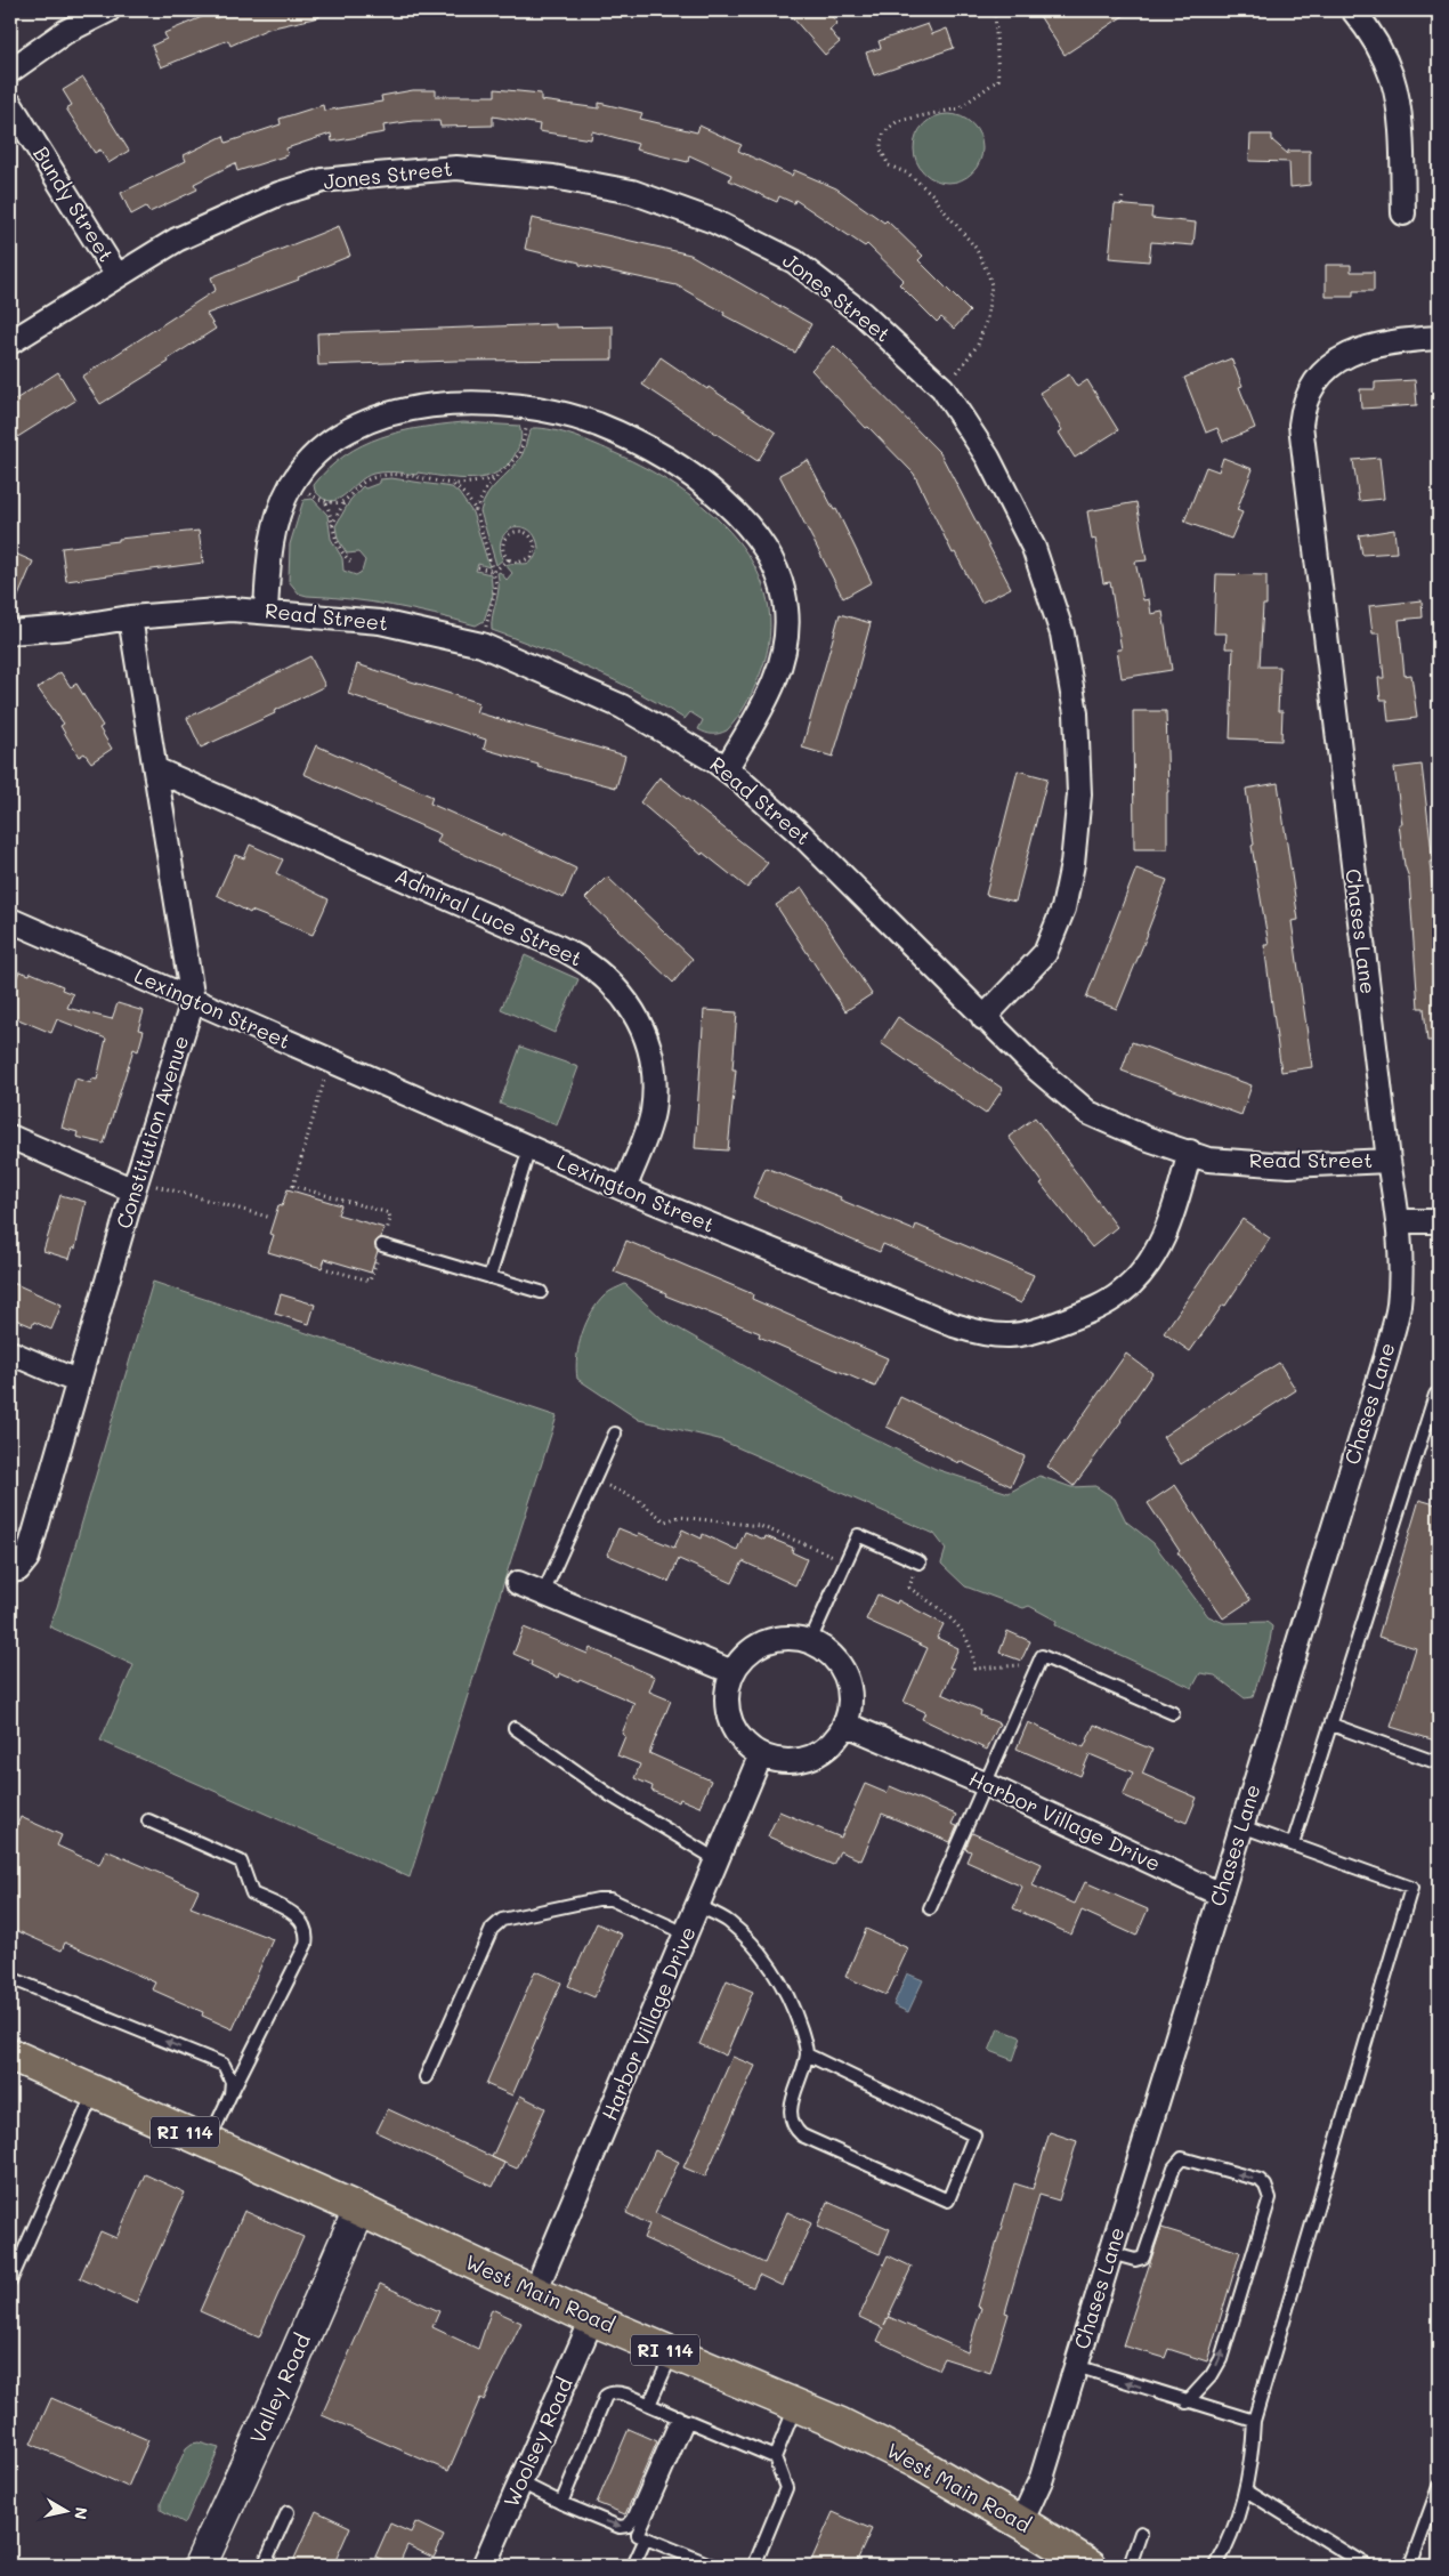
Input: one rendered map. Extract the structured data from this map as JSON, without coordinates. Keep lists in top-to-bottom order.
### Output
{
  "streets": {
    "highway": ["RI 114", "West Main Road"],
    "main road": ["Valley Road"],
    "street": [
      "Jones Street",
      "Bundy Street",
      "Read Street",
      "Admiral Luce Street",
      "Chases Lane",
      "Lexington Street",
      "Constitution Avenue",
      "Harbor Village Drive",
      "Woolsey Road"
    ]
  },
  "crossings": [
    ["Jones Street", "Bundy Street"],
    ["Jones Street", "Read Street"],
    ["Read Street", "Chases Lane"],
    ["Read Street", "Lexington Street"],
    ["Read Street", "Constitution Avenue"],
    ["Admiral Luce Street", "Lexington Street"],
    ["Admiral Luce Street", "Constitution Avenue"],
    ["Chases Lane", "Harbor Village Drive"],
    ["Chases Lane", "West Main Road"],
    ["Lexington Street", "Constitution Avenue"],
    ["Harbor Village Drive", "West Main Road"],
    ["West Main Road", "Valley Road"],
    ["West Main Road", "Woolsey Road"]
  ],
  "north": "right"
}
